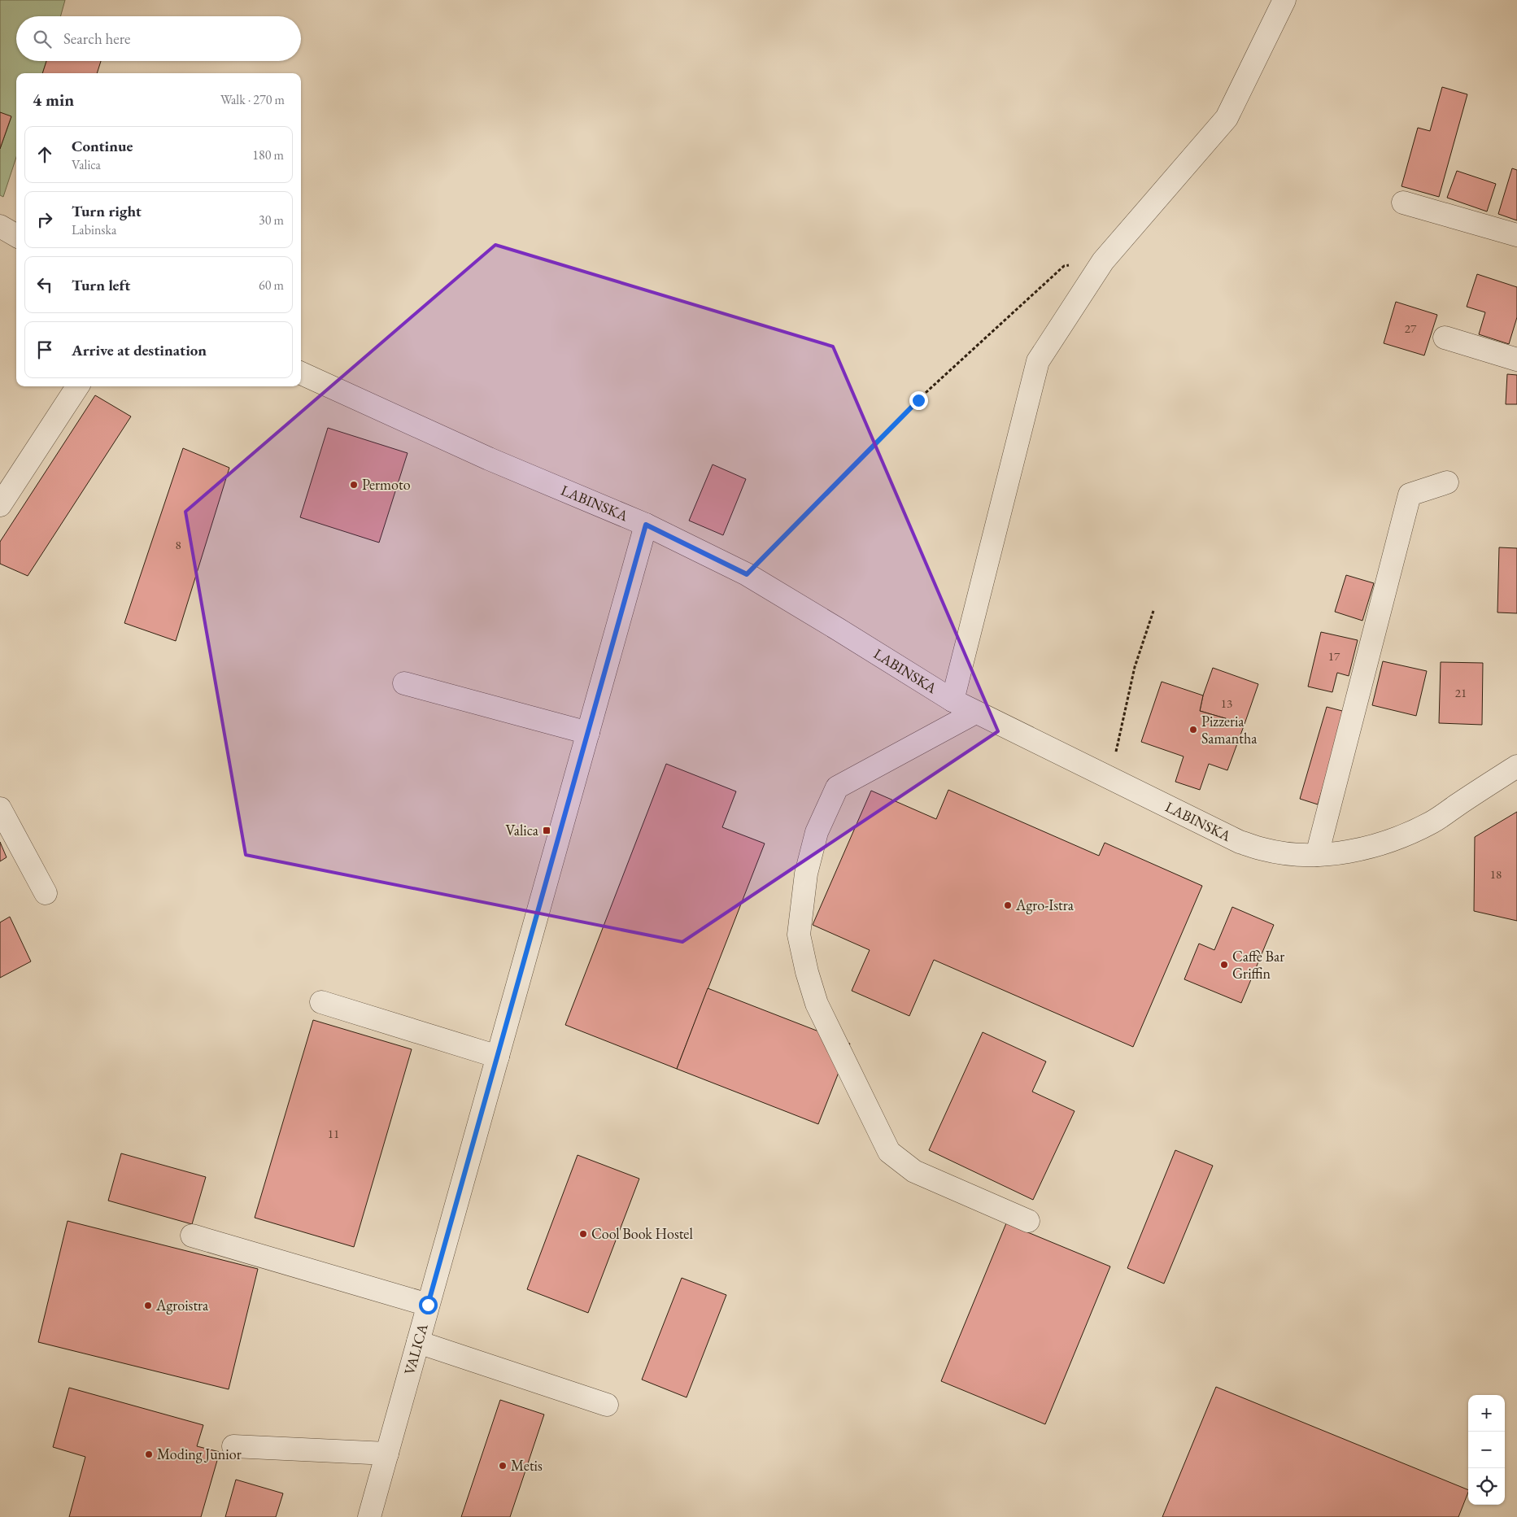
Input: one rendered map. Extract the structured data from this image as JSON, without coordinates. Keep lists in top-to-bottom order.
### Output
{
  "streets": {
    "street": ["LABINSKA", "VALICA"]
  },
  "crossings": [
    ["LABINSKA", "VALICA"]
  ],
  "places": {
    "other": [
      "Permoto",
      "Pizzeria Samantha",
      "Agro-Istra",
      "Caffè Bar Griffin",
      "Cool Book Hostel",
      "Agroistra",
      "Moding Junior",
      "Metis"
    ],
    "transit": ["Valica"]
  },
  "house_numbers": [
    "27",
    "8",
    "17",
    "21",
    "13",
    "18",
    "11"
  ],
  "page": {
    "search": "Search here",
    "heading": ["4 min", "Walk · 270 m"],
    "list": [
      ["Continue", "Valica", "180 m"],
      ["Turn right", "Labinska", "30 m"],
      ["Turn left", "60 m"],
      "Arrive at destination"
    ],
    "map_buttons": ["+", "−"]
  }
}
